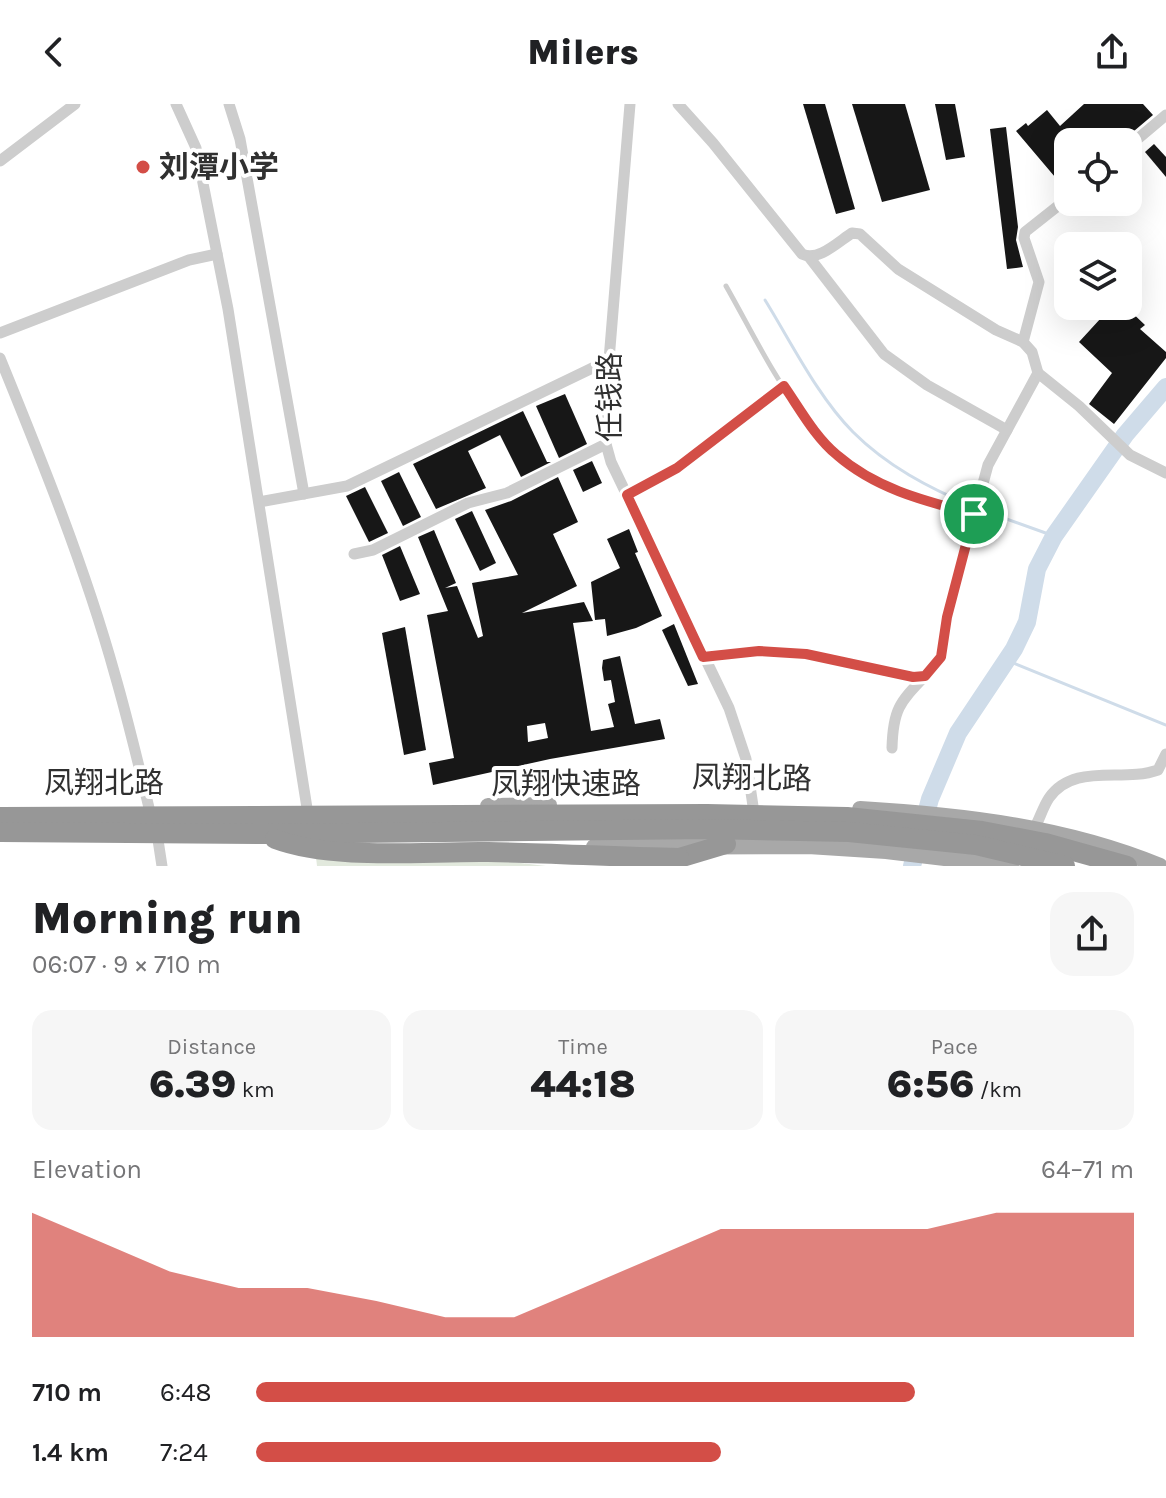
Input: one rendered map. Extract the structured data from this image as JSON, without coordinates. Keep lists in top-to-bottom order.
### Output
{
  "streets": {
    "highway": ["凤翔快速路"],
    "main road": ["凤翔北路"],
    "street": ["任钱路"]
  },
  "crossings": [
    ["任钱路", "凤翔北路"]
  ],
  "places": ["刘潭小学"],
  "page": {
    "header": "Milers",
    "heading": ["Morning run", "06:07 · 9 × 710 m"],
    "stats": [
      ["Distance", "6.39 km"],
      ["Time", "44:18"],
      ["Pace", "6:56 /km"]
    ],
    "chart": ["Elevation", "64–71 m"],
    "list": [
      {
        "name": "710 m",
        "note": "6:48"
      },
      {
        "name": "1.4 km",
        "note": "7:24"
      }
    ]
  }
}
